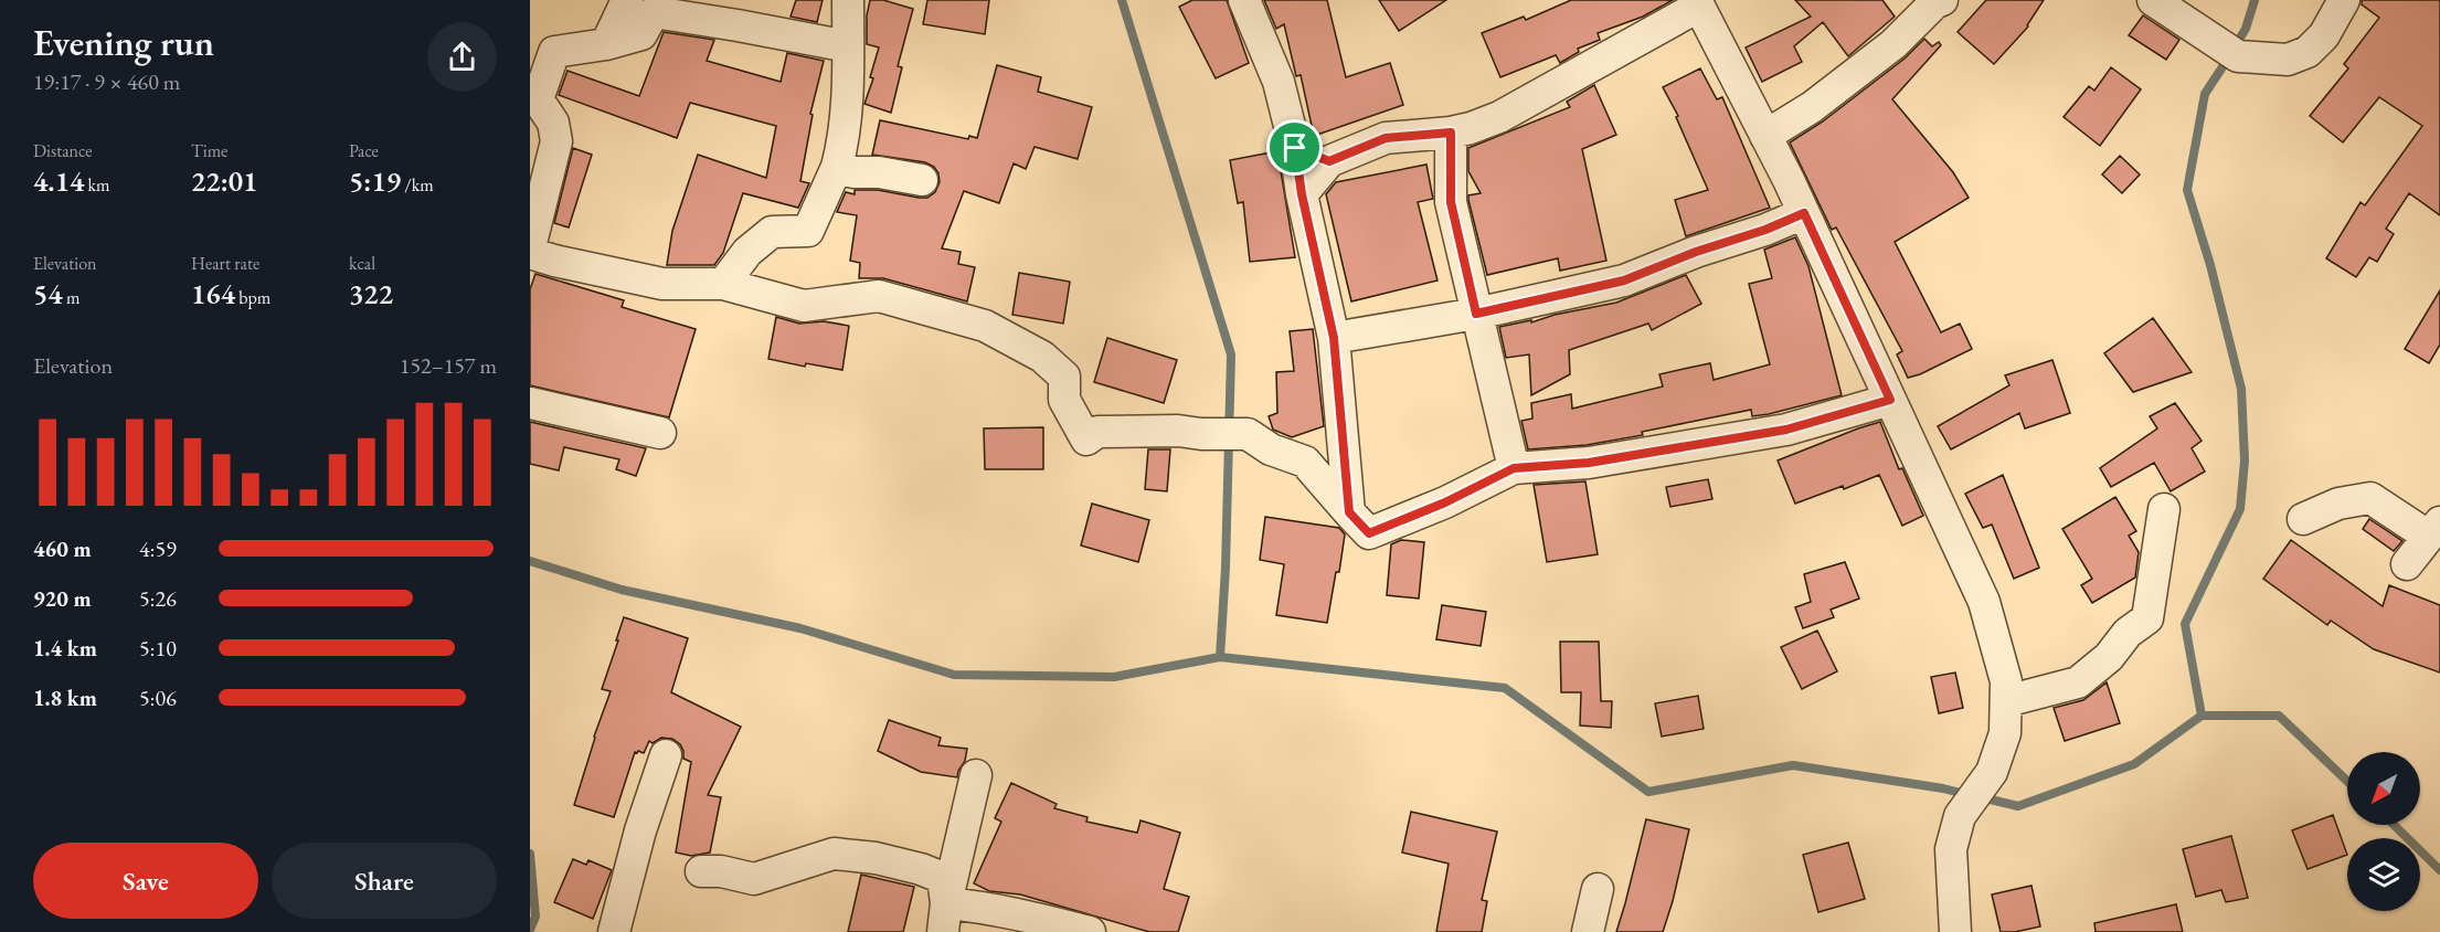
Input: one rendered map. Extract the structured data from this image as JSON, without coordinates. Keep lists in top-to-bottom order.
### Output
{
  "north": "bottom left",
  "page": {
    "heading": ["Evening run", "19:17 · 9 × 460 m"],
    "stats": [
      ["Distance", "4.14 km"],
      ["Time", "22:01"],
      ["Pace", "5:19 /km"],
      ["Elevation", "54 m"],
      ["Heart rate", "164 bpm"],
      ["kcal", "322"]
    ],
    "chart": ["Elevation", "152–157 m"],
    "list": [
      {
        "name": "460 m",
        "note": "4:59"
      },
      {
        "name": "920 m",
        "note": "5:26"
      },
      {
        "name": "1.4 km",
        "note": "5:10"
      },
      {
        "name": "1.8 km",
        "note": "5:06"
      }
    ],
    "buttons": ["Save", "Share"]
  }
}
